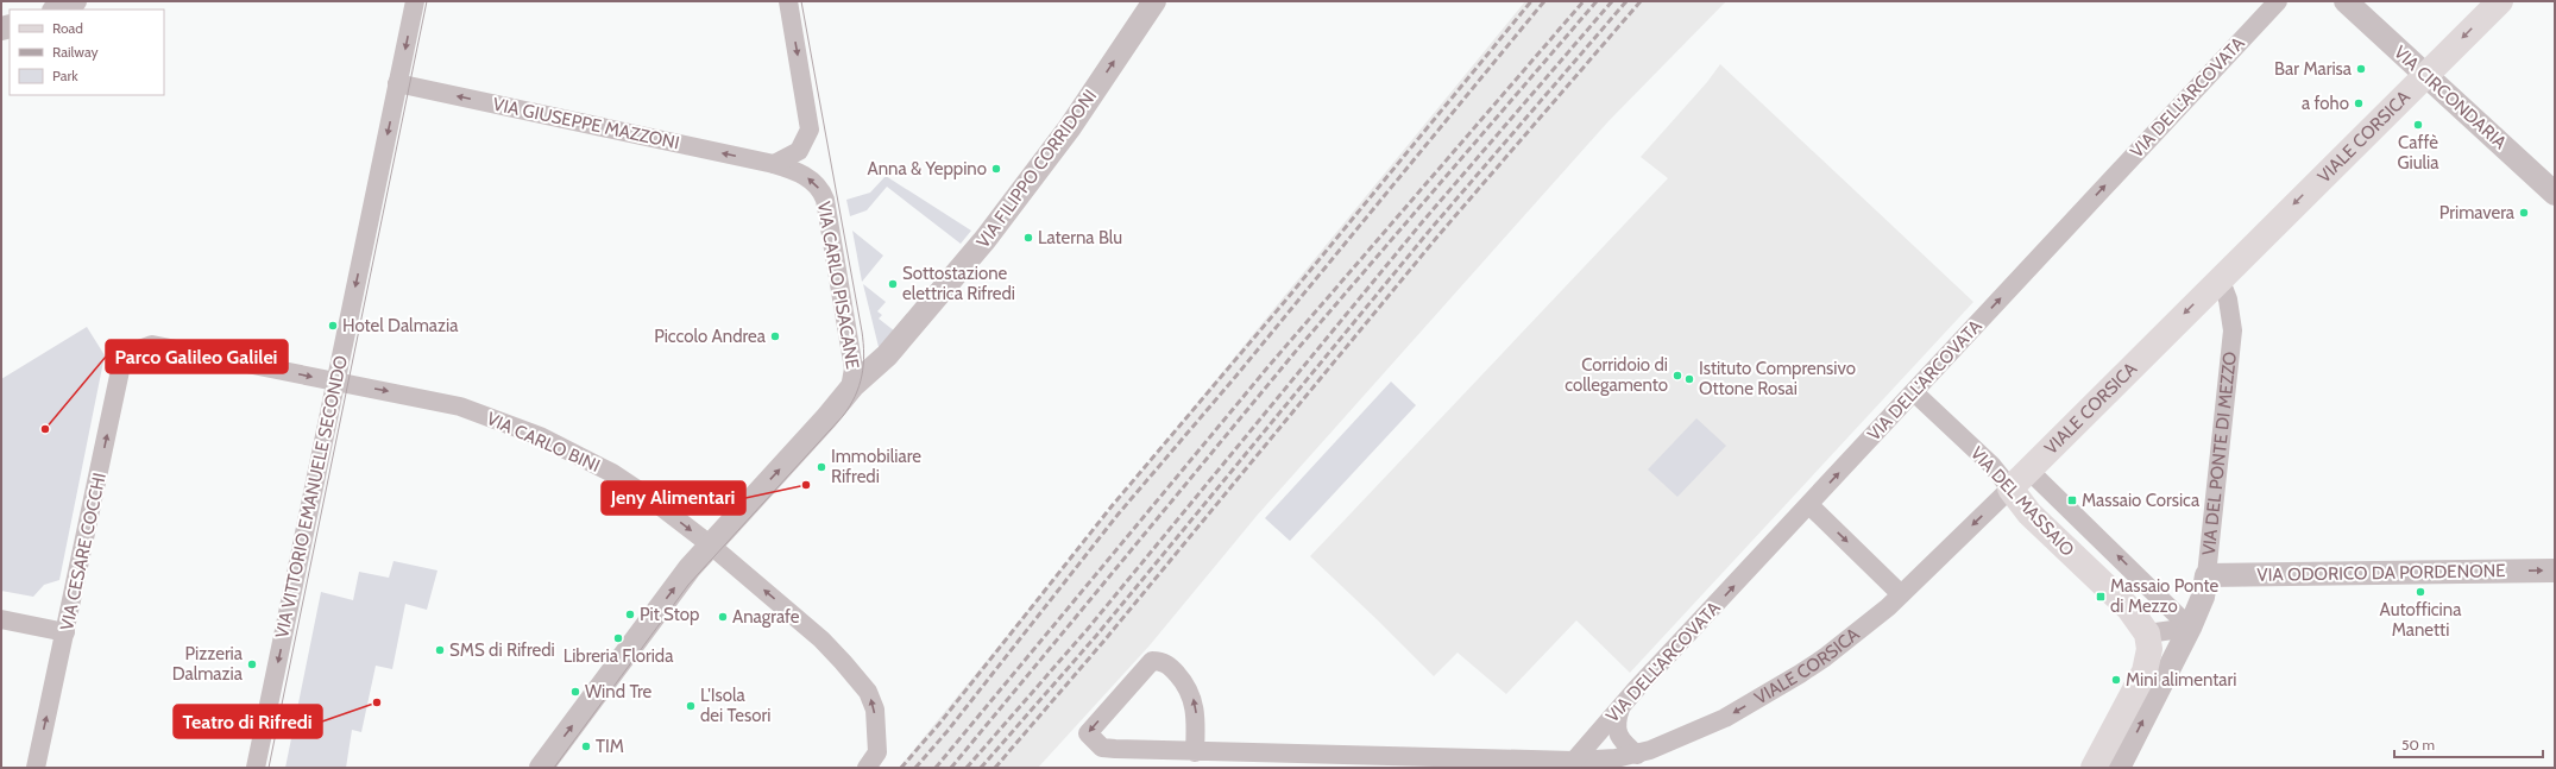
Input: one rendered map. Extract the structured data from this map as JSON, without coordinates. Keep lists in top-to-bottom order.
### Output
{
  "streets": {
    "main road": ["VIALE CORSICA", "VIA DEL MASSAIO"],
    "street": [
      "VIA DELL'ARCOVATA",
      "VIA CIRCONDARIA",
      "VIA GIUSEPPE MAZZONI",
      "VIA FILIPPO CORRIDONI",
      "VIA CARLO PISACANE",
      "VIA CARLO BINI",
      "VIA DEL PONTE DI MEZZO",
      "VIA VITTORIO EMANUELE SECONDO",
      "VIA CESARE COCCHI",
      "VIA ODORICO DA PORDENONE"
    ]
  },
  "crossings": [
    ["VIA DELL'ARCOVATA", "VIALE CORSICA"],
    ["VIA DELL'ARCOVATA", "VIA DEL MASSAIO"],
    ["VIA CIRCONDARIA", "VIALE CORSICA"],
    ["VIA GIUSEPPE MAZZONI", "VIA CARLO PISACANE"],
    ["VIA GIUSEPPE MAZZONI", "VIA VITTORIO EMANUELE SECONDO"],
    ["VIALE CORSICA", "VIA DEL PONTE DI MEZZO"],
    ["VIALE CORSICA", "VIA DEL MASSAIO"],
    ["VIA FILIPPO CORRIDONI", "VIA CARLO PISACANE"],
    ["VIA FILIPPO CORRIDONI", "VIA CARLO BINI"],
    ["VIA CARLO BINI", "VIA VITTORIO EMANUELE SECONDO"],
    ["VIA CARLO BINI", "VIA CESARE COCCHI"],
    ["VIA DEL PONTE DI MEZZO", "VIA DEL MASSAIO"],
    ["VIA DEL PONTE DI MEZZO", "VIA ODORICO DA PORDENONE"]
  ],
  "one_way": [
    "VIA DELL'ARCOVATA",
    "VIA GIUSEPPE MAZZONI",
    "VIA FILIPPO CORRIDONI",
    "VIA CARLO PISACANE",
    "VIA VITTORIO EMANUELE SECONDO",
    "VIA DEL MASSAIO",
    "VIA CESARE COCCHI",
    "VIA ODORICO DA PORDENONE"
  ],
  "places": {
    "other": [
      "Bar Marisa",
      "a foho",
      "Caffè Giulia",
      "Anna & Yeppino",
      "Primavera",
      "Laterna Blu",
      "Sottostazione elettrica Rifredi",
      "Hotel Dalmazia",
      "Piccolo Andrea",
      "Corridoio di collegamento",
      "Istituto Comprensivo Ottone Rosai",
      "Parco Galileo Galilei",
      "Immobiliare Rifredi",
      "Jeny Alimentari",
      "Autofficina Manetti",
      "Pit Stop",
      "Anagrafe",
      "Libreria Florida",
      "SMS di Rifredi",
      "Pizzeria Dalmazia",
      "Mini alimentari",
      "Wind Tre",
      "Teatro di Rifredi",
      "L'Isola dei Tesori",
      "TIM"
    ],
    "transit": ["Massaio Corsica", "Massaio Ponte di Mezzo"]
  },
  "legend": ["Road", "Railway", "Park"],
  "scale_bar": "50 m"
}
